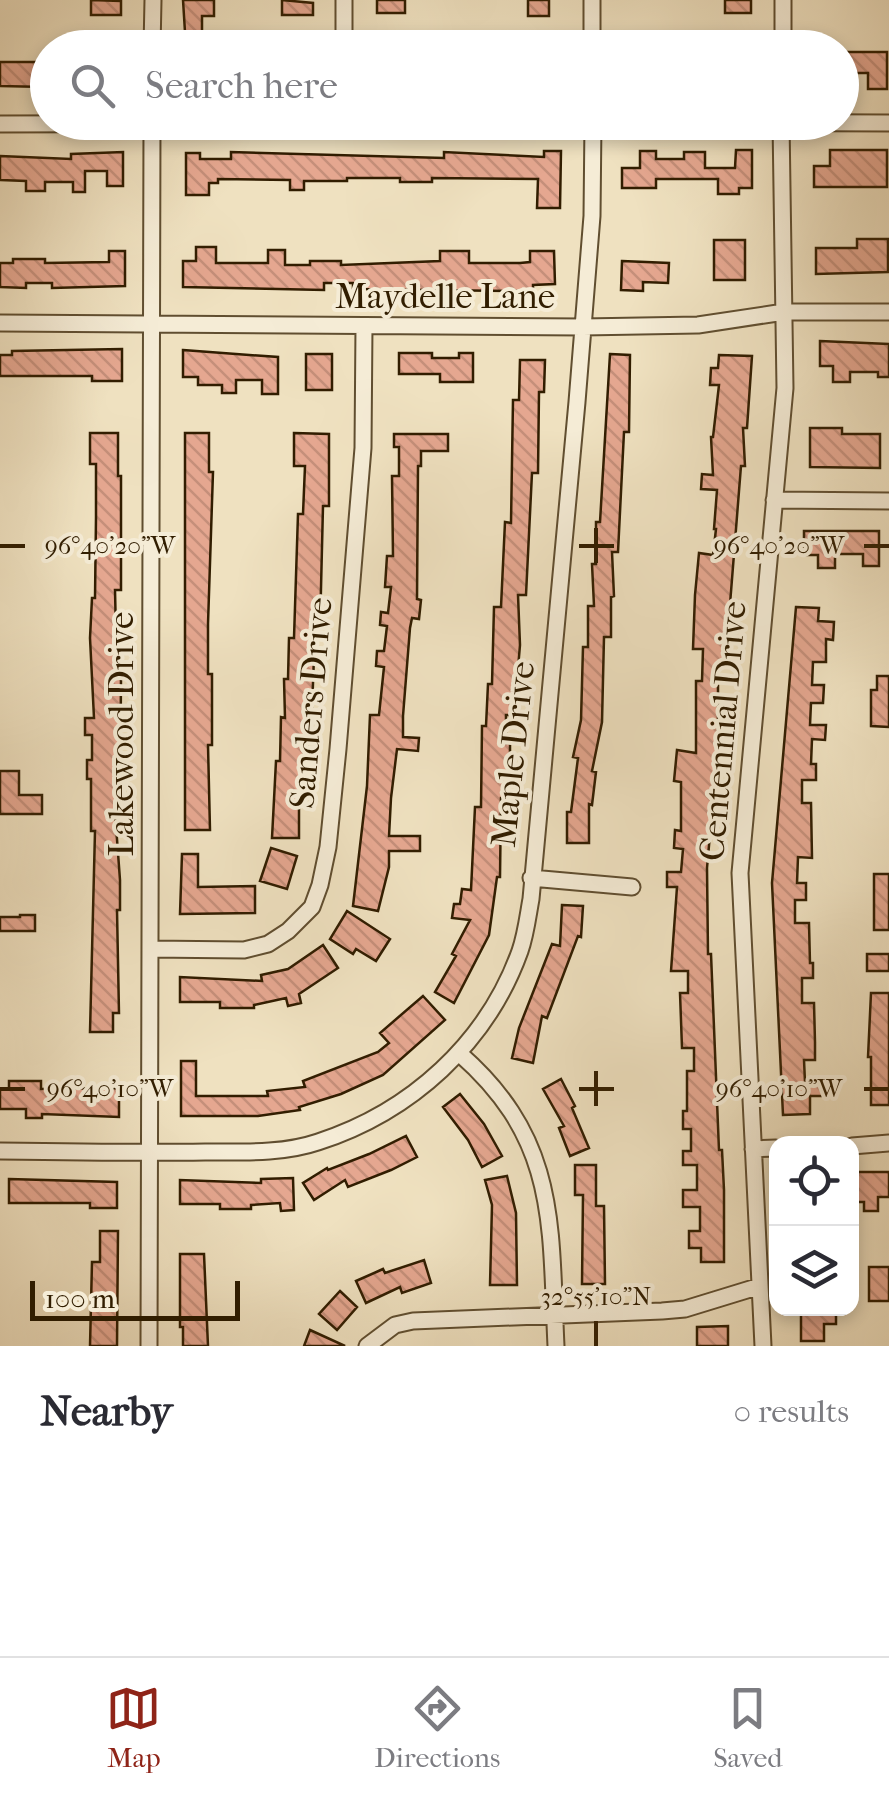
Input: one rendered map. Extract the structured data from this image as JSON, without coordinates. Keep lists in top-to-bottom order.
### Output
{
  "streets": {
    "street": [
      "Maydelle Lane",
      "Sanders Drive",
      "Centennial Drive",
      "Lakewood Drive",
      "Maple Drive"
    ]
  },
  "crossings": [
    ["Maydelle Lane", "Sanders Drive"],
    ["Maydelle Lane", "Centennial Drive"],
    ["Maydelle Lane", "Lakewood Drive"],
    ["Maydelle Lane", "Maple Drive"],
    ["Sanders Drive", "Lakewood Drive"],
    ["Lakewood Drive", "Maple Drive"]
  ],
  "scale_bar": "100 m",
  "page": {
    "search": "Search here",
    "scale": "100 m",
    "heading": ["Nearby", "0 results"],
    "nav": ["Map", "Directions", "Saved"]
  },
  "coordinates": ["96°40'20\"W", "96°40'10\"W", "32°55'10\"N"]
}
